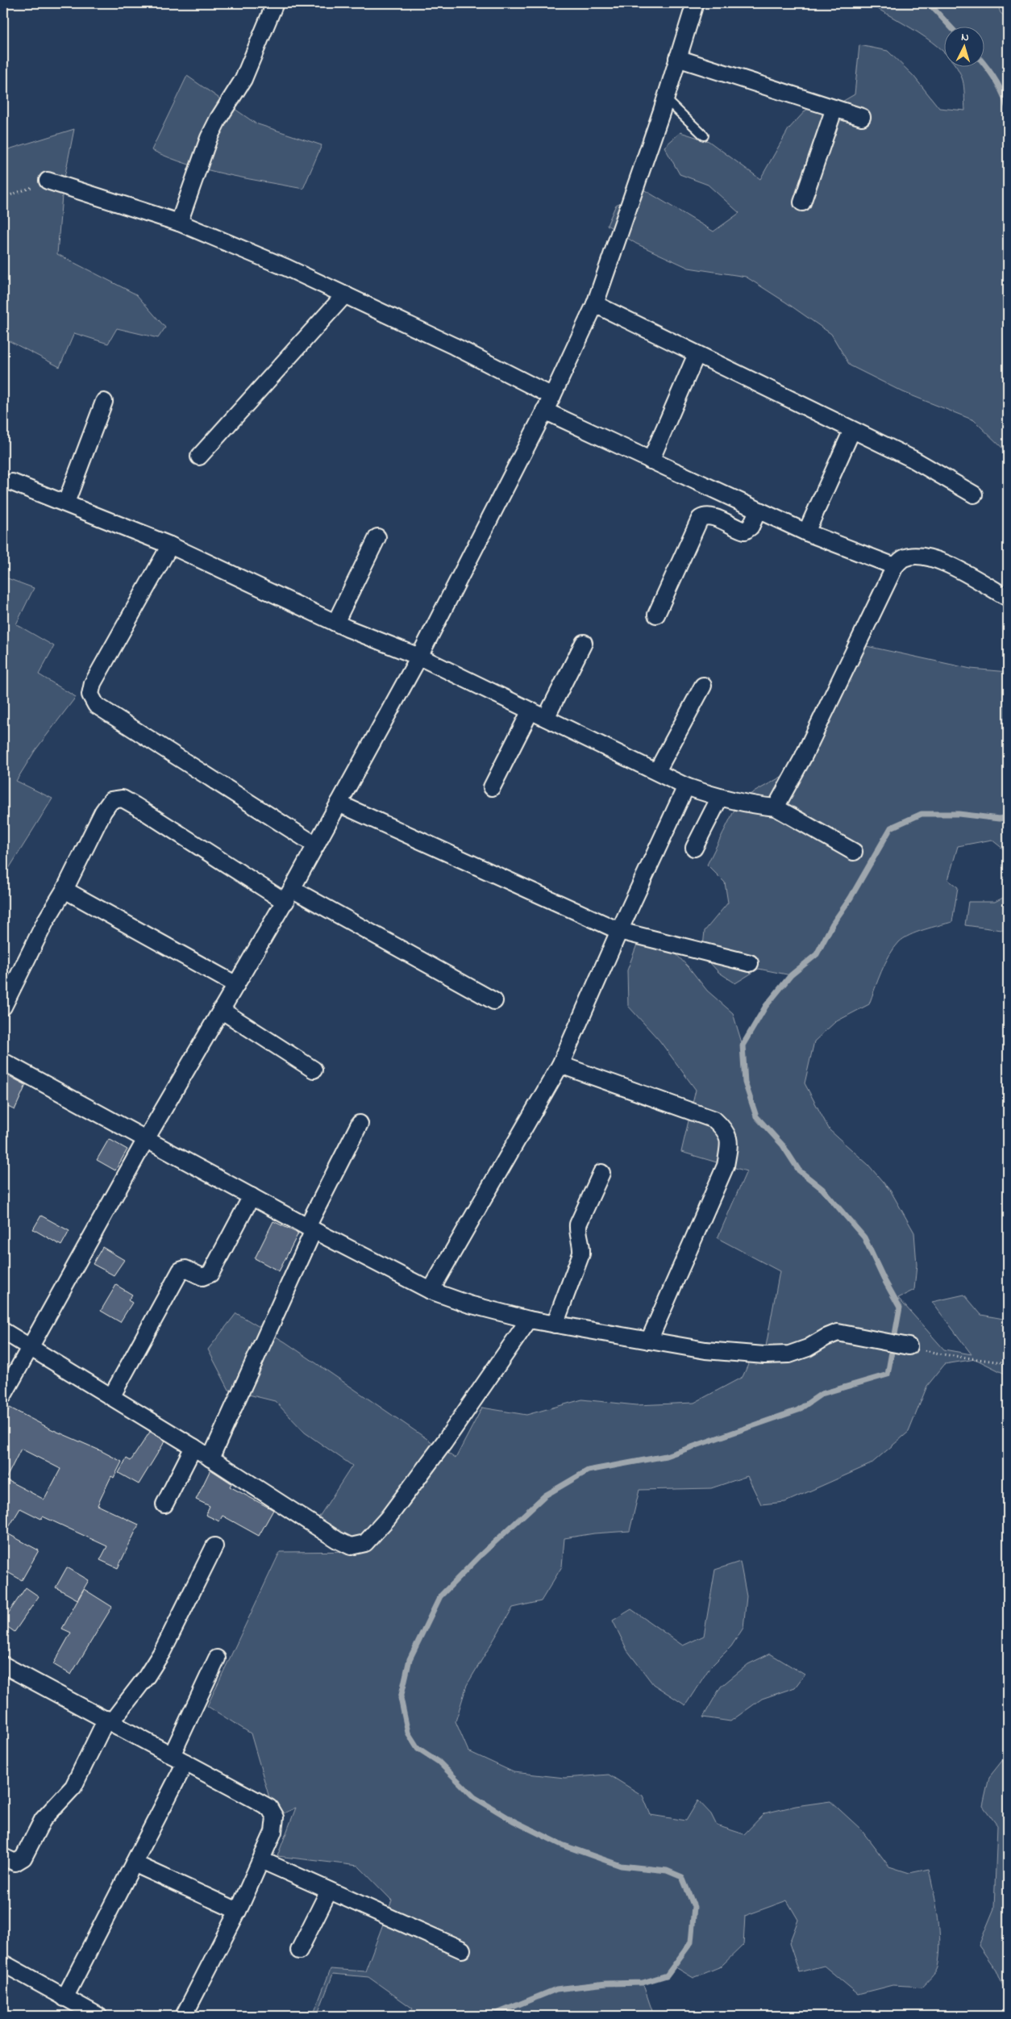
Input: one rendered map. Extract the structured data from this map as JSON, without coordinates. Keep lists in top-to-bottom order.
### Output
{
  "north": "top"
}
